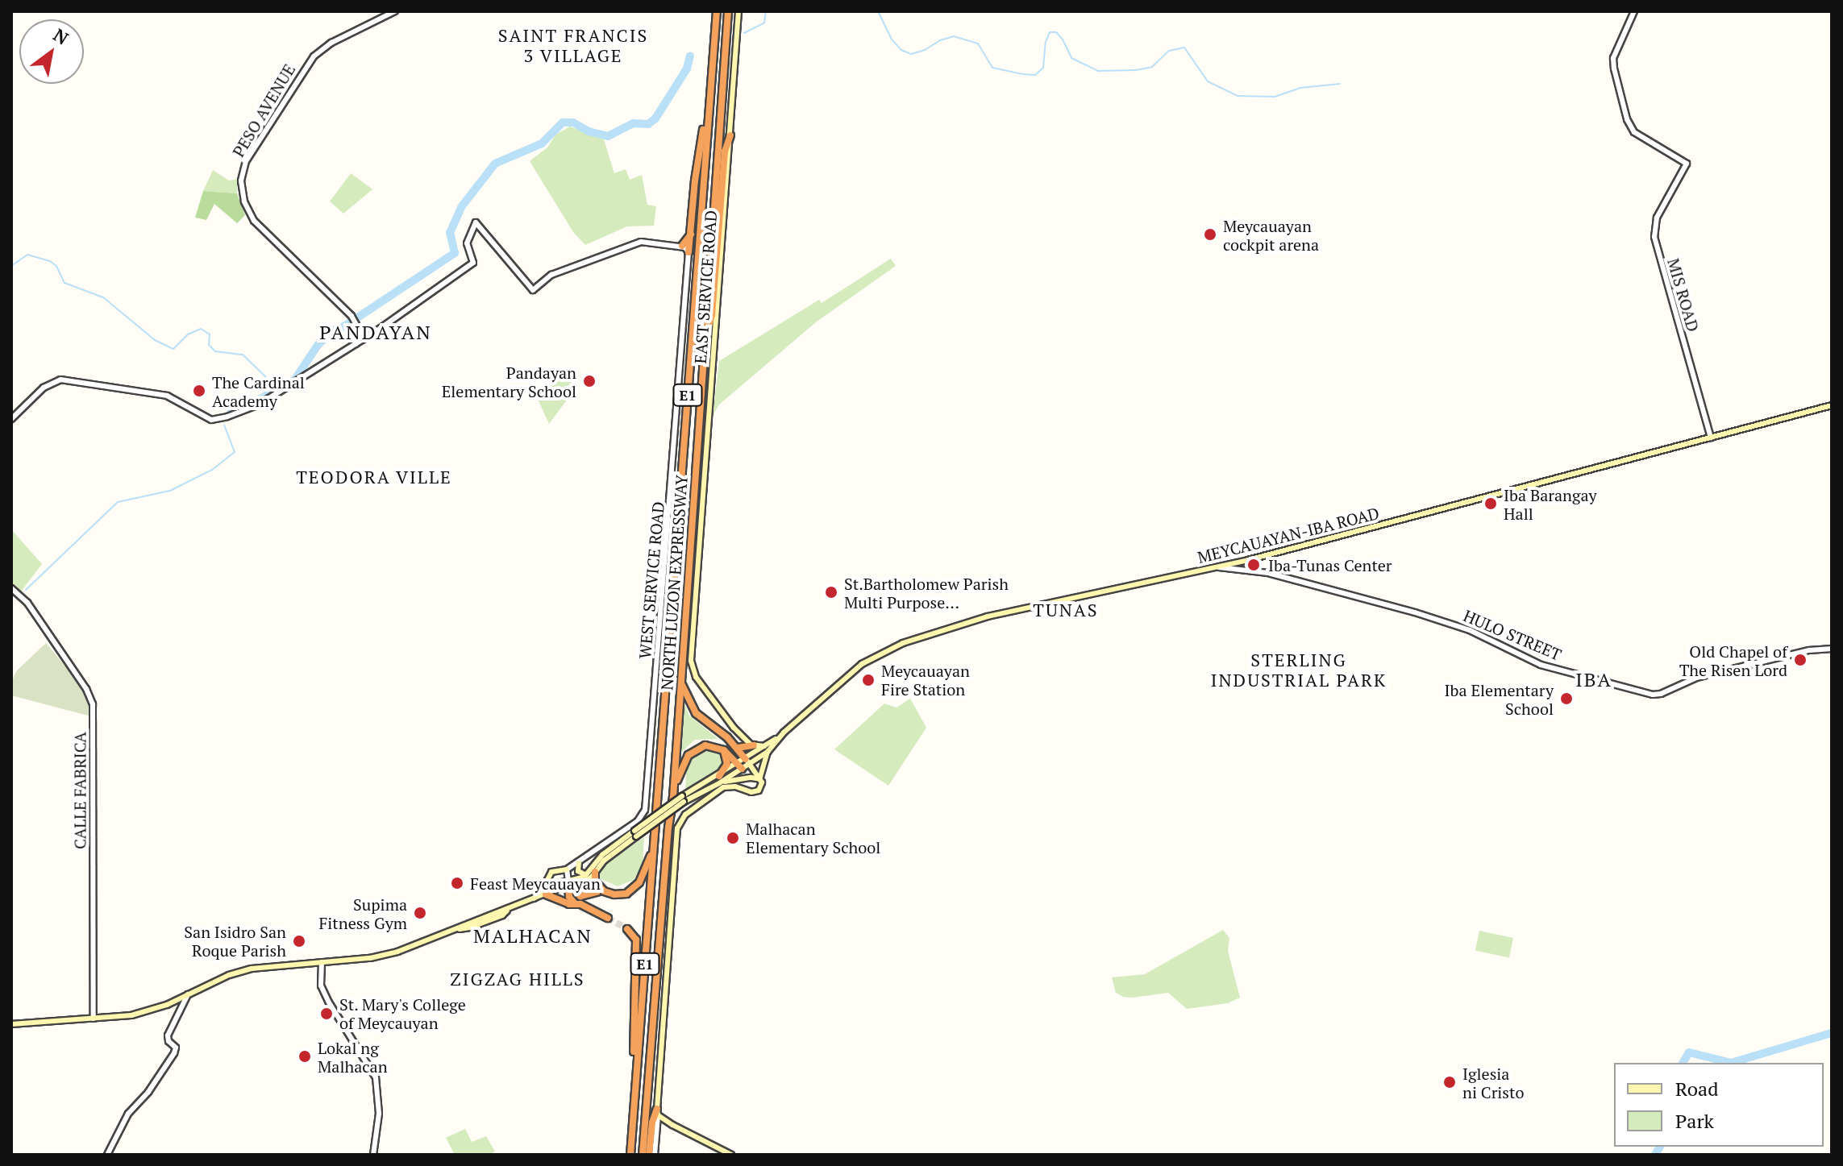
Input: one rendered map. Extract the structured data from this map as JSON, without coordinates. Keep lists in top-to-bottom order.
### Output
{
  "streets": {
    "highway": ["E1", "NORTH LUZON EXPRESSWAY"],
    "main road": ["EAST SERVICE ROAD", "MEYCAUAYAN-IBA ROAD"],
    "street": [
      "PESO AVENUE",
      "MIS ROAD",
      "WEST SERVICE ROAD",
      "HULO STREET",
      "CALLE FABRICA"
    ]
  },
  "crossings": [
    ["MIS ROAD", "MEYCAUAYAN-IBA ROAD"],
    ["MEYCAUAYAN-IBA ROAD", "HULO STREET"]
  ],
  "districts": [
    "SAINT FRANCIS 3 VILLAGE",
    "PANDAYAN",
    "TEODORA VILLE",
    "TUNAS",
    "STERLING INDUSTRIAL PARK",
    "IBA",
    "MALHACAN",
    "ZIGZAG HILLS"
  ],
  "places": [
    "Meycauayan cockpit arena",
    "Pandayan Elementary School",
    "The Cardinal Academy",
    "Iba Barangay Hall",
    "Iba-Tunas Center",
    "St.Bartholomew Parish Multi Purpose...",
    "Old Chapel of The Risen Lord",
    "Meycauayan Fire Station",
    "Iba Elementary School",
    "Malhacan Elementary School",
    "Feast Meycauayan",
    "Supima Fitness Gym",
    "San Isidro San Roque Parish",
    "St. Mary's College of Meycauyan",
    "Lokal ng Malhacan",
    "Iglesia ni Cristo"
  ],
  "legend": ["Road", "Park"],
  "north": "top right"
}
